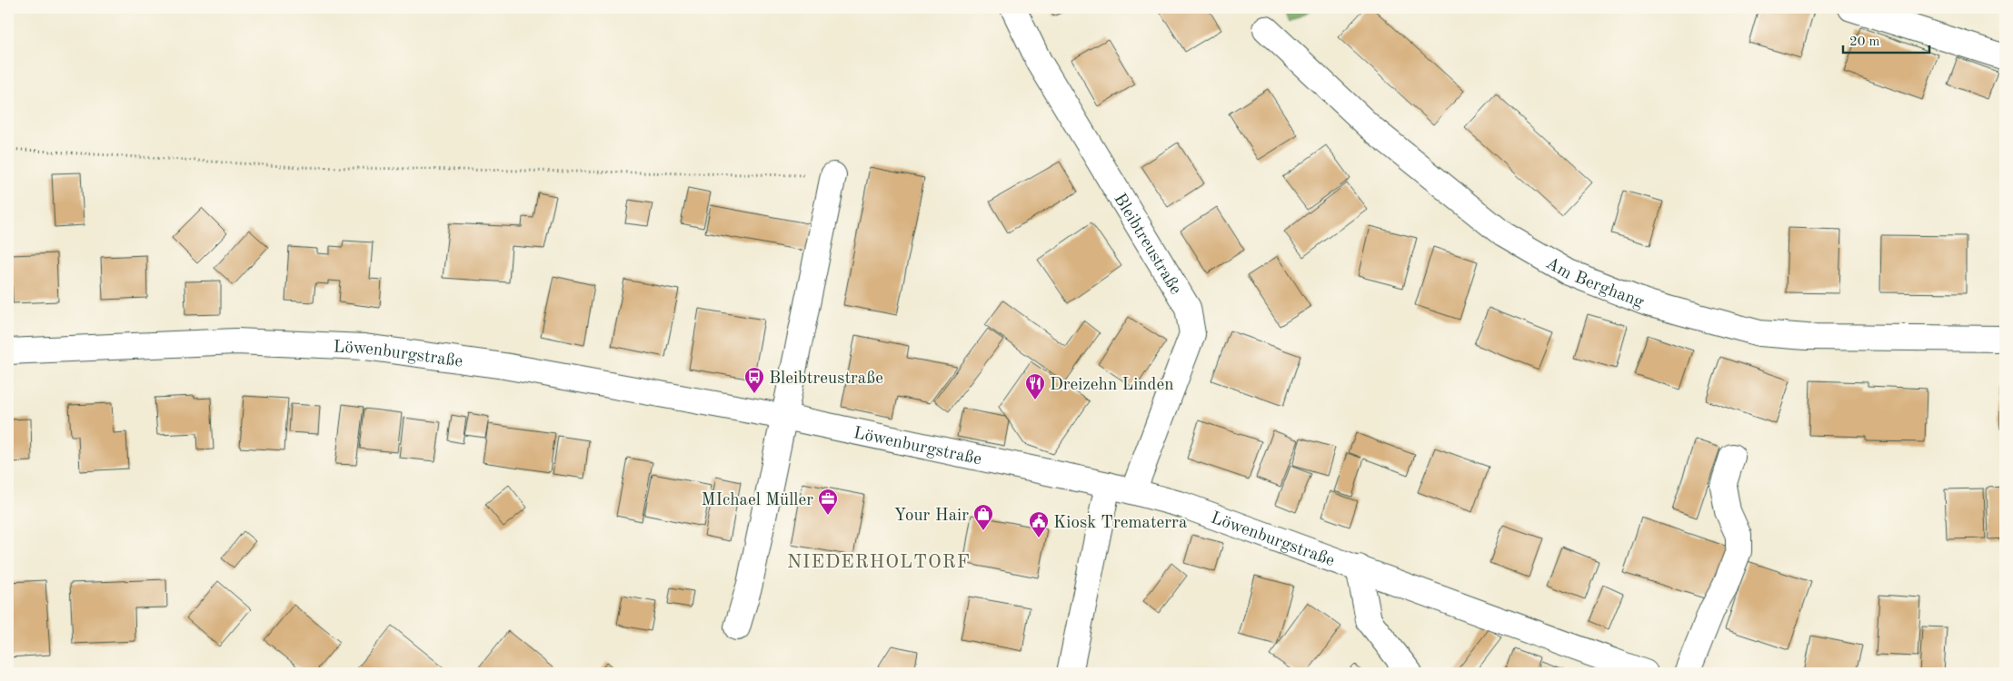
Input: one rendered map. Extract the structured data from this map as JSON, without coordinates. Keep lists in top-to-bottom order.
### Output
{
  "streets": {
    "street": ["Bleibtreustraße", "Am Berghang", "Löwenburgstraße"]
  },
  "crossings": [
    ["Bleibtreustraße", "Löwenburgstraße"]
  ],
  "districts": ["NIEDERHOLTORF"],
  "places": {
    "bus stop": ["Bleibtreustraße"],
    "restaurant": ["Dreizehn Linden"],
    "office": ["MIchael Müller"],
    "shop": ["Your Hair"],
    "public building": ["Kiosk Trematerra"]
  },
  "scale_bar": "20 m"
}
